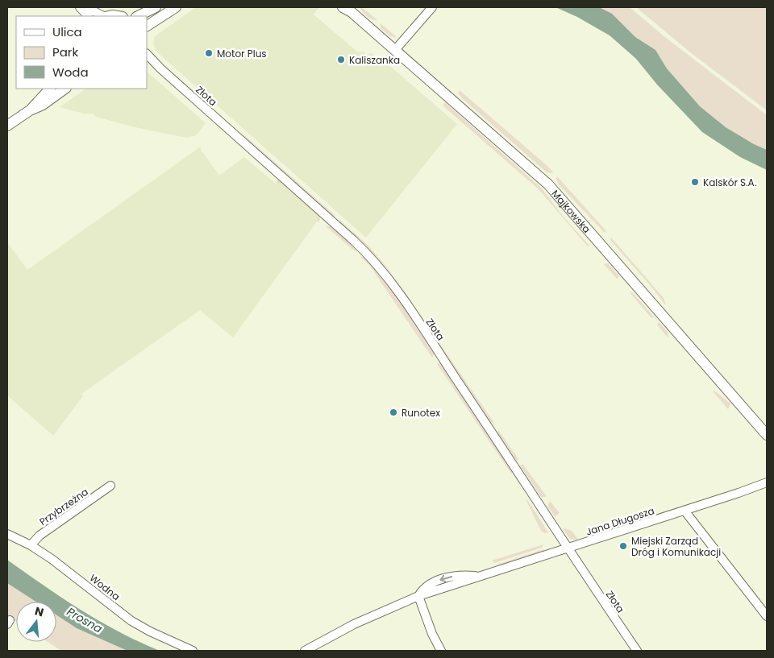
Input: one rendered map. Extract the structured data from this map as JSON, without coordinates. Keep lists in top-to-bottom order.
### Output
{
  "streets": {
    "main road": ["Majkowska"],
    "street": [
      "Złota",
      "Przybrzeżna",
      "Jana Długosza",
      "Wodna"
    ]
  },
  "crossings": [
    ["Złota", "Jana Długosza"],
    ["Przybrzeżna", "Wodna"]
  ],
  "water": ["Prosna"],
  "places": [
    "Motor Plus",
    "Kaliszanka",
    "Kalskór S.A.",
    "Runotex",
    "Miejski Zarząd Dróg i Komunikacji"
  ],
  "legend": ["Ulica", "Park", "Woda"],
  "north": "top"
}
